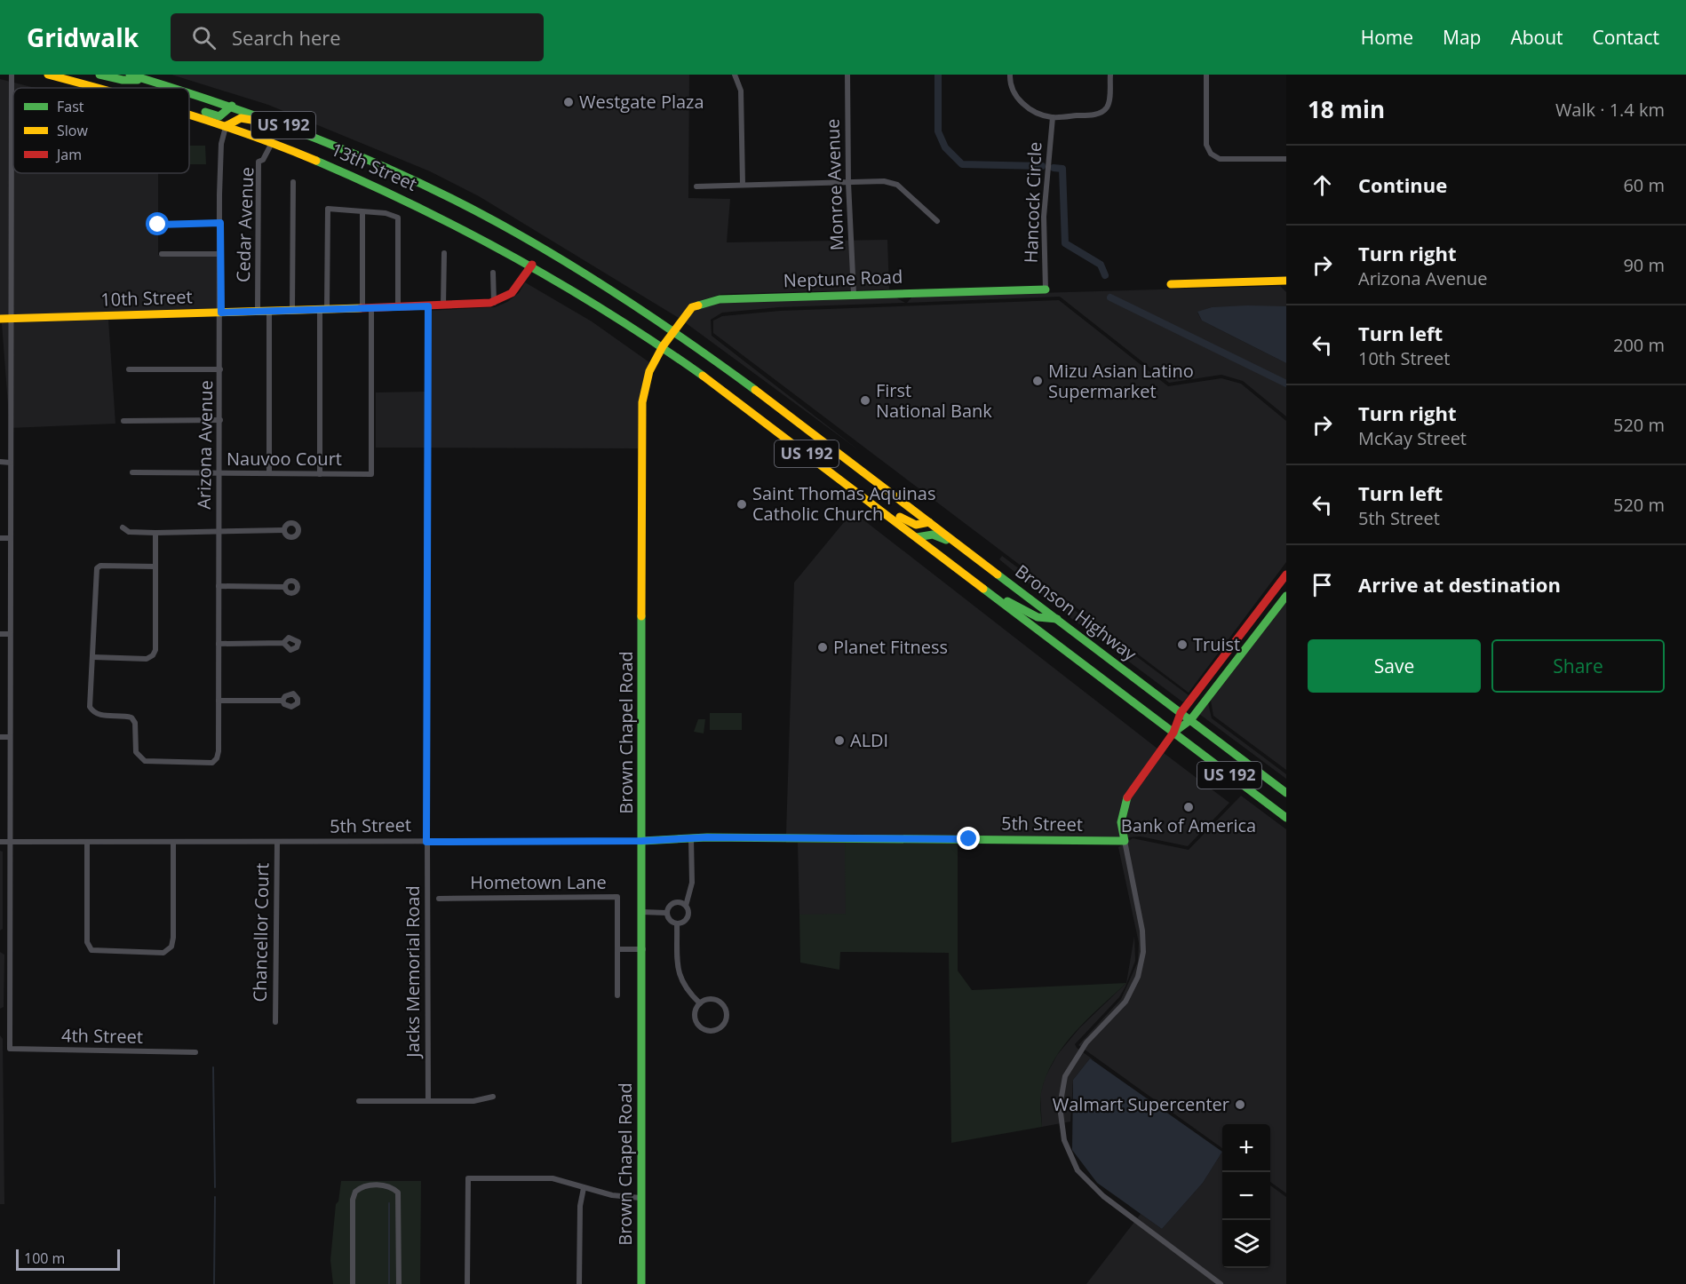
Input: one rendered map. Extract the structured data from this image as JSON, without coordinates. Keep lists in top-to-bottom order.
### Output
{
  "streets": {
    "main road": [
      "US 192",
      "13th Street",
      "Neptune Road",
      "10th Street",
      "Bronson Highway",
      "Brown Chapel Road",
      "5th Street"
    ],
    "street": [
      "Monroe Avenue",
      "Hancock Circle",
      "Cedar Avenue",
      "Arizona Avenue",
      "Nauvoo Court",
      "Hometown Lane",
      "Chancellor Court",
      "Jacks Memorial Road",
      "4th Street"
    ]
  },
  "crossings": [
    ["US 192", "13th Street"],
    ["US 192", "Neptune Road"],
    ["US 192", "Bronson Highway"],
    ["US 192", "Brown Chapel Road"],
    ["13th Street", "Cedar Avenue"],
    ["13th Street", "Neptune Road"],
    ["13th Street", "10th Street"],
    ["13th Street", "Arizona Avenue"],
    ["13th Street", "Bronson Highway"],
    ["13th Street", "Brown Chapel Road"],
    ["Monroe Avenue", "Neptune Road"],
    ["Hancock Circle", "Neptune Road"],
    ["Cedar Avenue", "10th Street"],
    ["Neptune Road", "Bronson Highway"],
    ["Neptune Road", "Brown Chapel Road"],
    ["10th Street", "Arizona Avenue"],
    ["10th Street", "Nauvoo Court"],
    ["10th Street", "Jacks Memorial Road"],
    ["Arizona Avenue", "Nauvoo Court"],
    ["Brown Chapel Road", "5th Street"],
    ["5th Street", "Chancellor Court"],
    ["5th Street", "Jacks Memorial Road"],
    ["5th Street", "4th Street"]
  ],
  "places": [
    "Westgate Plaza",
    "Mizu Asian Latino Supermarket",
    "First National Bank",
    "Saint Thomas Aquinas Catholic Church",
    "Truist",
    "Planet Fitness",
    "ALDI",
    "Bank of America",
    "Walmart Supercenter"
  ],
  "legend": ["Fast", "Slow", "Jam"],
  "scale_bar": "100 m",
  "page": {
    "header": "Gridwalk",
    "search": "Search here",
    "nav": [
      "Home",
      "Map",
      "About",
      "Contact"
    ],
    "heading": ["18 min", "Walk · 1.4 km"],
    "list": [
      ["Continue", "60 m"],
      ["Turn right", "Arizona Avenue", "90 m"],
      ["Turn left", "10th Street", "200 m"],
      ["Turn right", "McKay Street", "520 m"],
      ["Turn left", "5th Street", "520 m"],
      "Arrive at destination"
    ],
    "buttons": ["Save", "Share"],
    "map_buttons": ["+", "−"],
    "scale": "100 m"
  }
}
